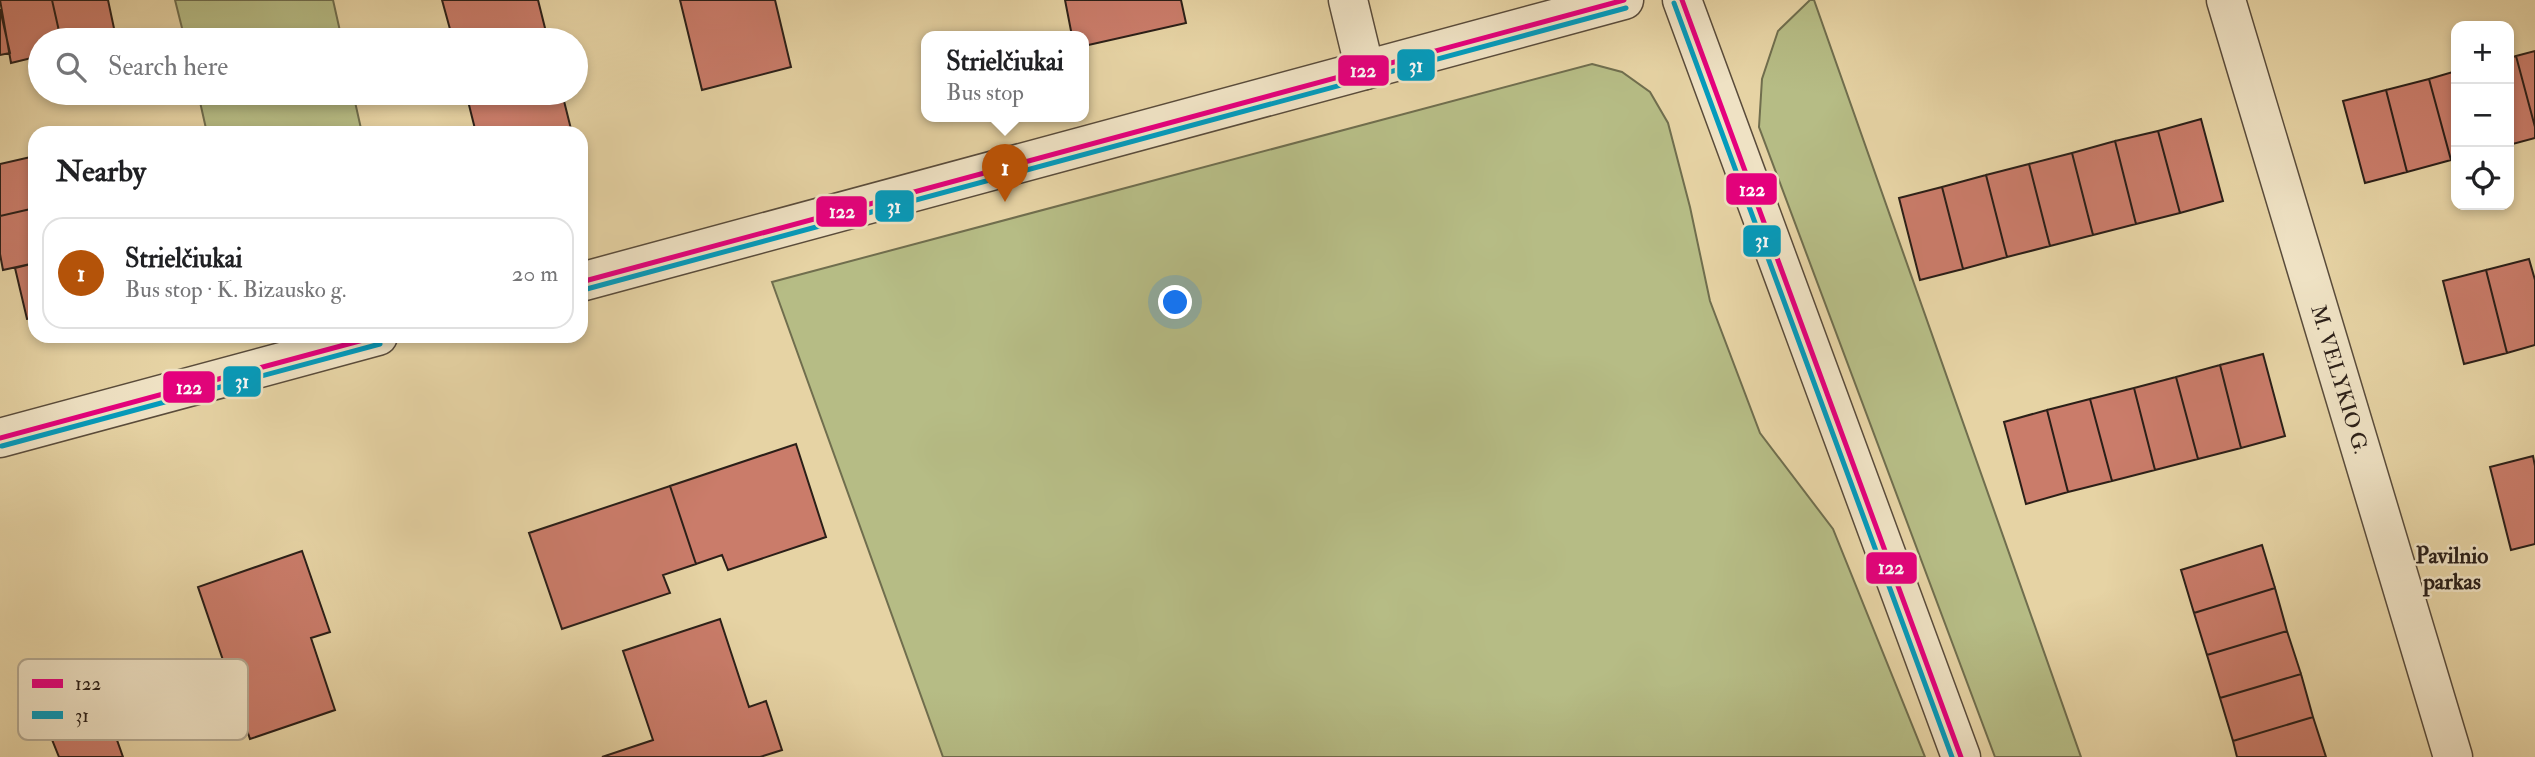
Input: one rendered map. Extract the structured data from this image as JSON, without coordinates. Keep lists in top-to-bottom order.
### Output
{
  "streets": {
    "street": ["M. VELYKIO G."]
  },
  "districts": ["Pavilnio parkas"],
  "lines": ["transit line 122", "transit line 31"],
  "legend": ["122", "31"],
  "page": {
    "map_buttons": ["+", "−"],
    "search": "Search here",
    "popup": ["Strielčiukai", "Bus stop"],
    "heading": "Nearby",
    "pins": "1",
    "list": [
      {
        "mark": "1",
        "name": "Strielčiukai",
        "note": "Bus stop · K. Bizausko g.",
        "value": "20 m"
      }
    ]
  }
}
